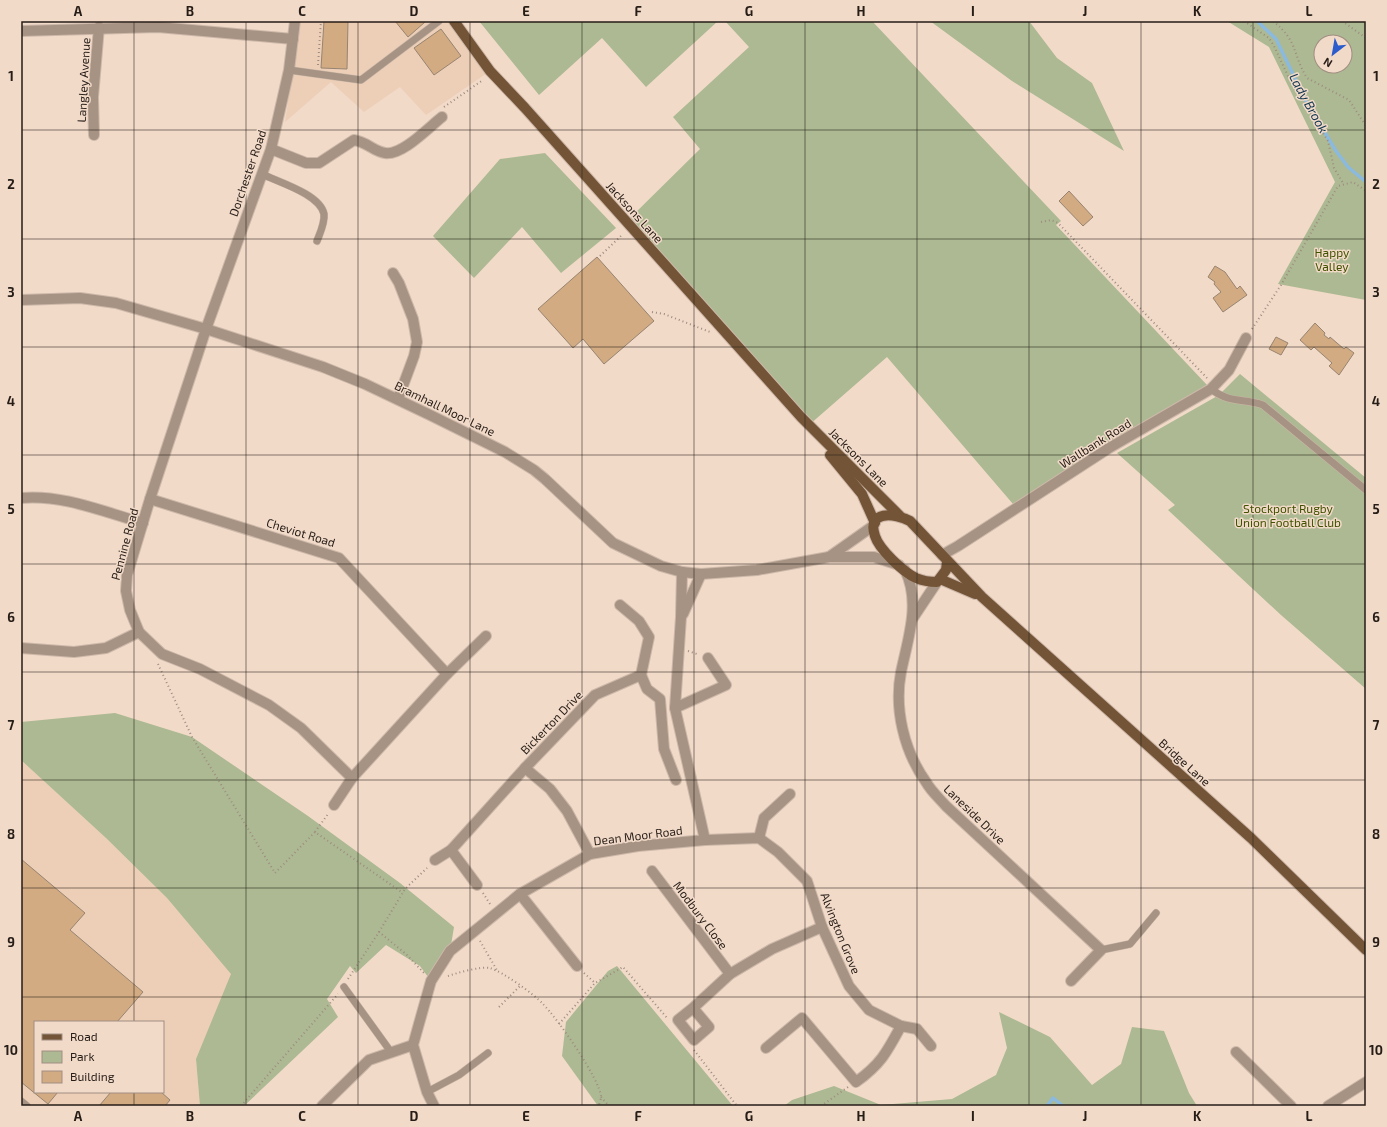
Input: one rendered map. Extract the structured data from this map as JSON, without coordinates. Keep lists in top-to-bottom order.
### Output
{
  "streets": {
    "main road": ["Jacksons Lane", "Bridge Lane"],
    "street": [
      "Langley Avenue",
      "Dorchester Road",
      "Bramhall Moor Lane",
      "Wallbank Road",
      "Cheviot Road",
      "Pennine Road",
      "Bickerton Drive",
      "Laneside Drive",
      "Dean Moor Road",
      "Modbury Close",
      "Alvington Grove"
    ]
  },
  "crossings": [
    ["Dorchester Road", "Bramhall Moor Lane"],
    ["Dorchester Road", "Pennine Road"],
    ["Jacksons Lane", "Bramhall Moor Lane"],
    ["Jacksons Lane", "Wallbank Road"],
    ["Jacksons Lane", "Bridge Lane"],
    ["Jacksons Lane", "Laneside Drive"],
    ["Bramhall Moor Lane", "Pennine Road"],
    ["Bramhall Moor Lane", "Bridge Lane"],
    ["Bramhall Moor Lane", "Laneside Drive"],
    ["Wallbank Road", "Bridge Lane"],
    ["Cheviot Road", "Pennine Road"],
    ["Bickerton Drive", "Dean Moor Road"],
    ["Bridge Lane", "Laneside Drive"]
  ],
  "water": ["Lady Brook"],
  "parks": ["Happy Valley", "Stockport Rugby Union Football Club"],
  "legend": ["Road", "Park", "Building"],
  "north": "bottom left",
  "grid": {
    "columns": [
      "A",
      "B",
      "C",
      "D",
      "E",
      "F",
      "G",
      "H",
      "I",
      "J",
      "K",
      "L"
    ],
    "rows": [
      "1",
      "2",
      "3",
      "4",
      "5",
      "6",
      "7",
      "8",
      "9",
      "10"
    ]
  }
}
